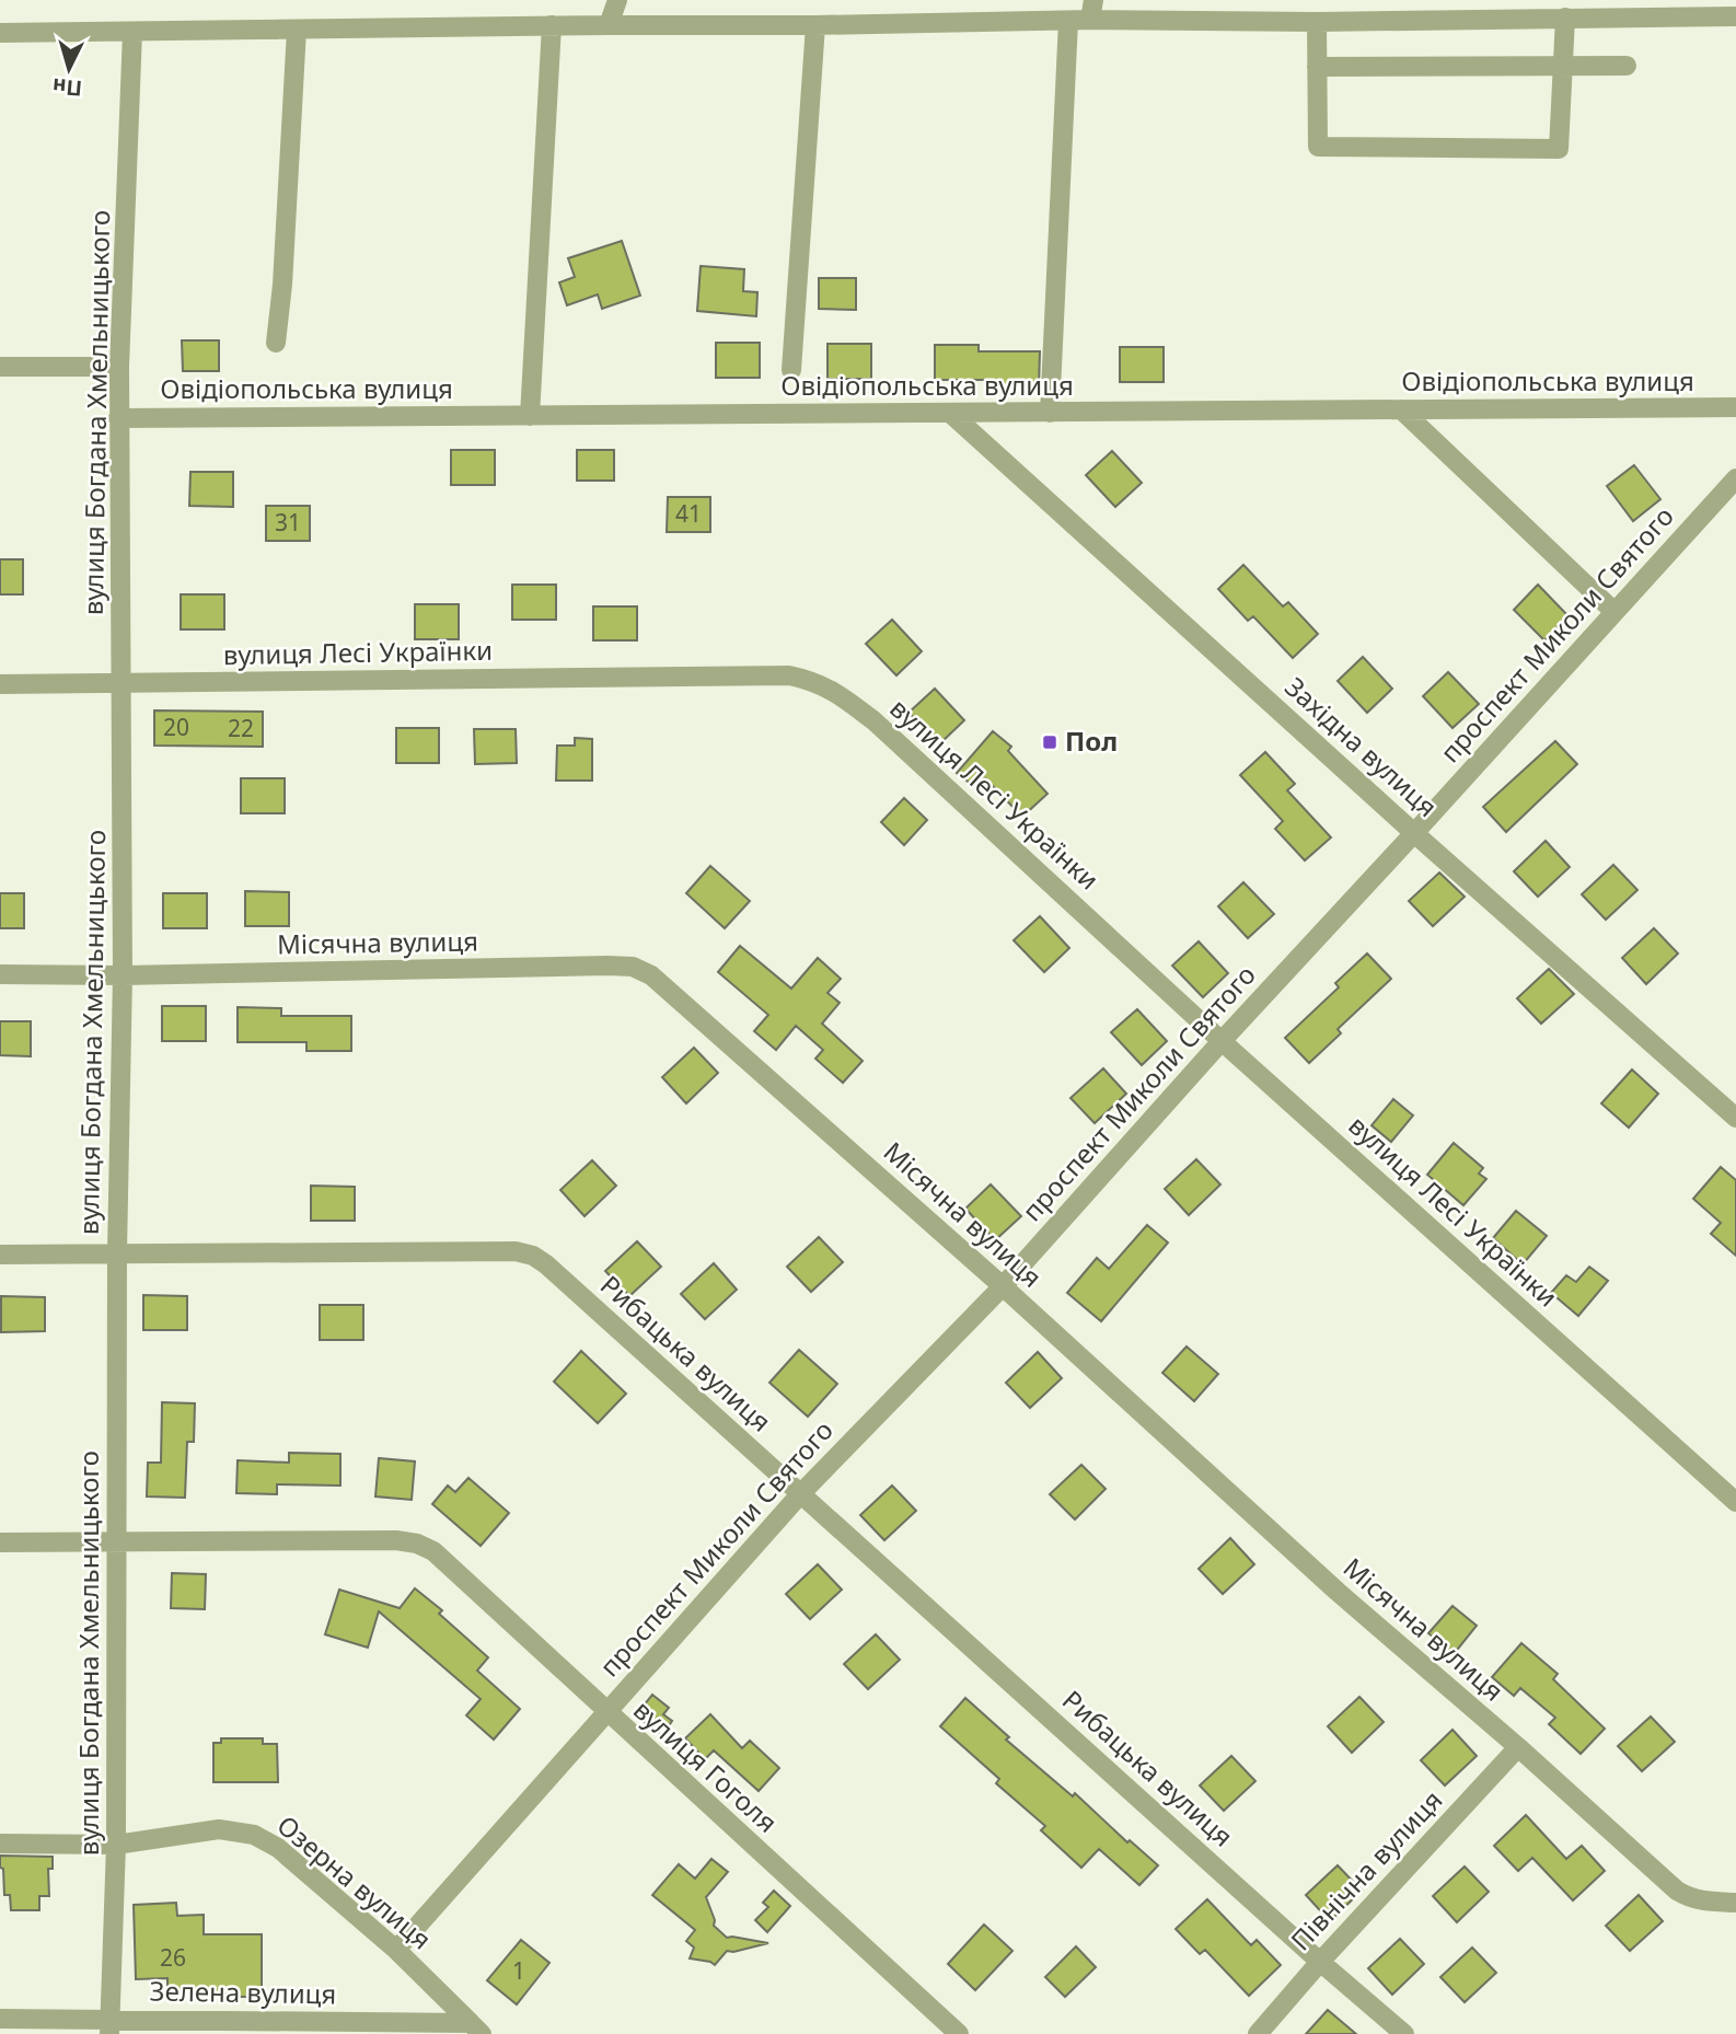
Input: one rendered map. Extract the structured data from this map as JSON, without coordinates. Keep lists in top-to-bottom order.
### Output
{
  "streets": {
    "street": [
      "Овідіопольська вулиця",
      "вулиця Богдана Хмельницького",
      "проспект Миколи Святого",
      "вулиця Лесі Українки",
      "Західна вулиця",
      "Місячна вулиця",
      "Рибацька вулиця",
      "вулиця Гоголя",
      "Північна вулиця",
      "Озерна вулиця",
      "Зелена вулиця"
    ]
  },
  "crossings": [
    ["Овідіопольська вулиця", "вулиця Богдана Хмельницького"],
    ["Овідіопольська вулиця", "Західна вулиця"],
    ["вулиця Богдана Хмельницького", "вулиця Лесі Українки"],
    ["вулиця Богдана Хмельницького", "Місячна вулиця"],
    ["вулиця Богдана Хмельницького", "Рибацька вулиця"],
    ["вулиця Богдана Хмельницького", "вулиця Гоголя"],
    ["вулиця Богдана Хмельницького", "Озерна вулиця"],
    ["вулиця Богдана Хмельницького", "Зелена вулиця"],
    ["проспект Миколи Святого", "вулиця Лесі Українки"],
    ["проспект Миколи Святого", "Західна вулиця"],
    ["проспект Миколи Святого", "Місячна вулиця"],
    ["проспект Миколи Святого", "Рибацька вулиця"],
    ["проспект Миколи Святого", "вулиця Гоголя"],
    ["проспект Миколи Святого", "Озерна вулиця"],
    ["Місячна вулиця", "Північна вулиця"],
    ["Рибацька вулиця", "Північна вулиця"],
    ["Озерна вулиця", "Зелена вулиця"]
  ],
  "places": {
    "transit": ["Пол"]
  },
  "house_numbers": [
    "41",
    "31",
    "20",
    "22",
    "26",
    "1"
  ],
  "north": "bottom"
}
